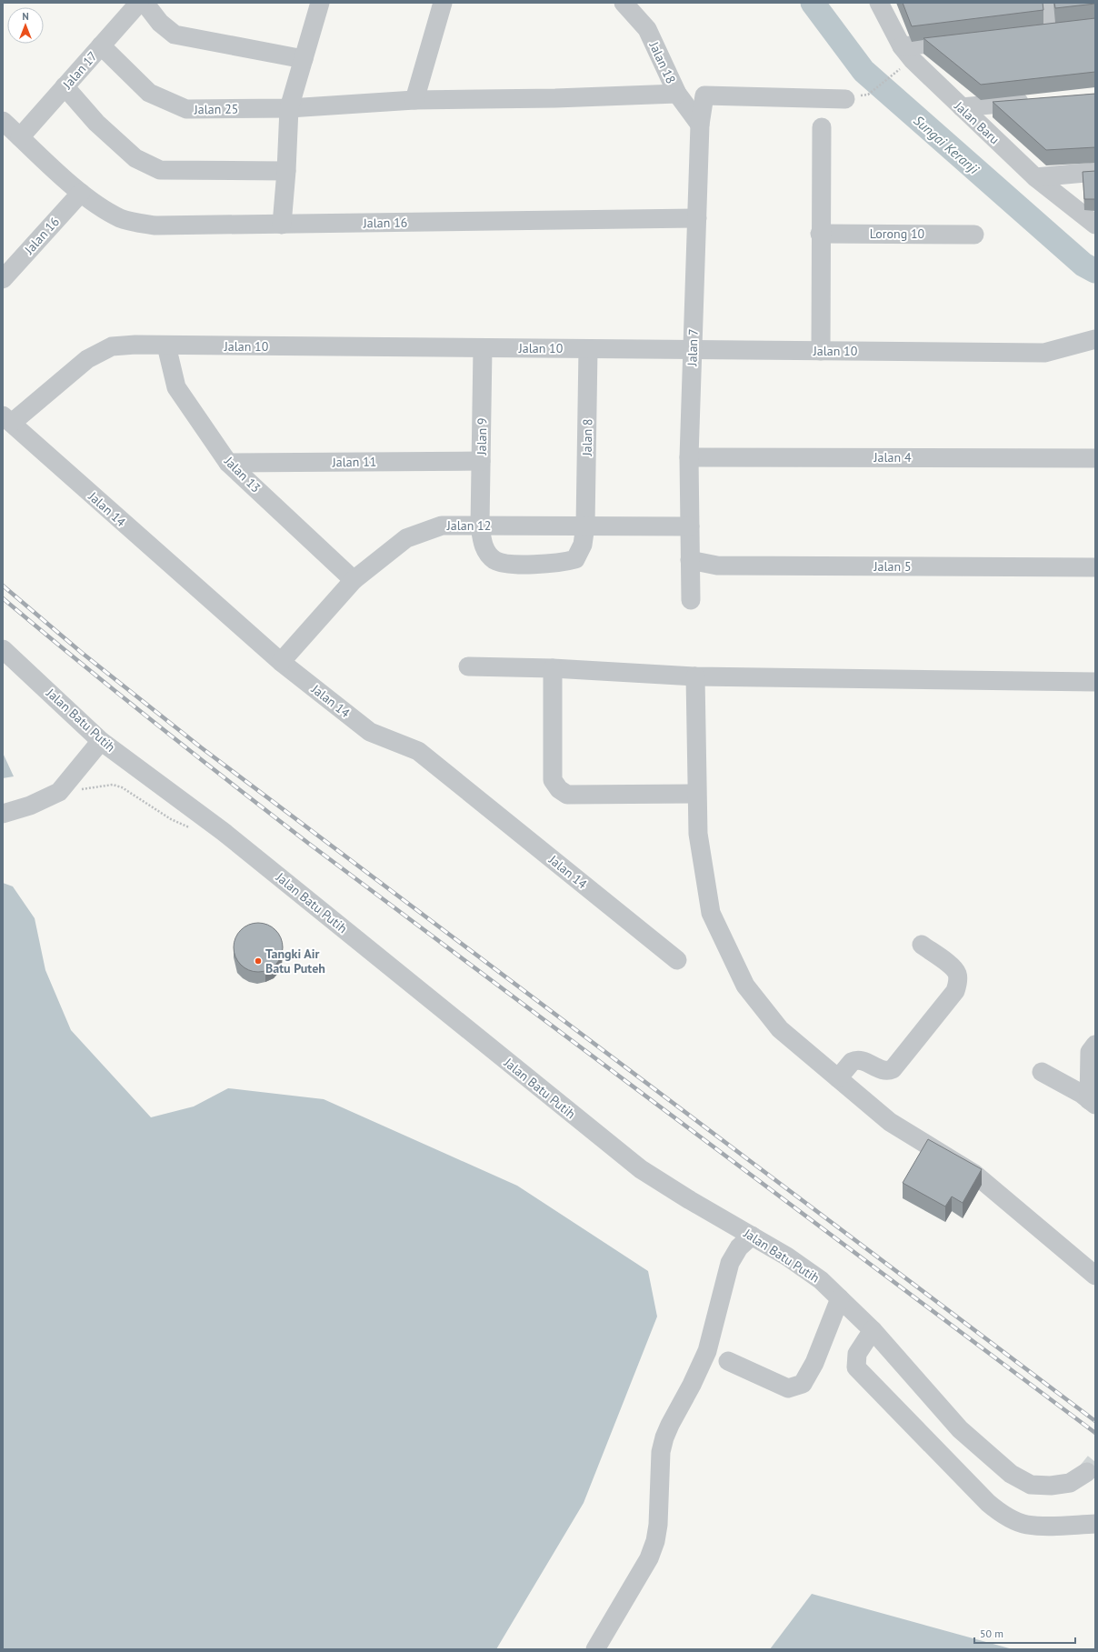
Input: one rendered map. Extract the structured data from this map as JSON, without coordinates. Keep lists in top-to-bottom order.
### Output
{
  "streets": {
    "street": [
      "Jalan 18",
      "Jalan 17",
      "Jalan 25",
      "Jalan Baru",
      "Jalan 16",
      "Lorong 10",
      "Jalan 10",
      "Jalan 7",
      "Jalan 9",
      "Jalan 8",
      "Jalan 4",
      "Jalan 11",
      "Jalan 13",
      "Jalan 14",
      "Jalan 12",
      "Jalan 5",
      "Jalan Batu Putih"
    ]
  },
  "crossings": [
    ["Jalan 18", "Jalan 25"],
    ["Jalan 18", "Jalan 7"],
    ["Jalan 17", "Jalan 25"],
    ["Jalan 17", "Jalan 16"],
    ["Jalan 16", "Jalan 7"],
    ["Jalan 10", "Jalan 7"],
    ["Jalan 10", "Jalan 9"],
    ["Jalan 10", "Jalan 8"],
    ["Jalan 10", "Jalan 13"],
    ["Jalan 10", "Jalan 14"],
    ["Jalan 7", "Jalan 4"],
    ["Jalan 7", "Jalan 12"],
    ["Jalan 7", "Jalan 5"],
    ["Jalan 9", "Jalan 8"],
    ["Jalan 9", "Jalan 11"],
    ["Jalan 9", "Jalan 12"],
    ["Jalan 8", "Jalan 12"],
    ["Jalan 11", "Jalan 13"],
    ["Jalan 13", "Jalan 12"],
    ["Jalan 14", "Jalan 12"]
  ],
  "water": ["Sungai Keranji"],
  "places": ["Tangki Air Batu Puteh"],
  "scale_bar": "50 m",
  "north": "top"
}
